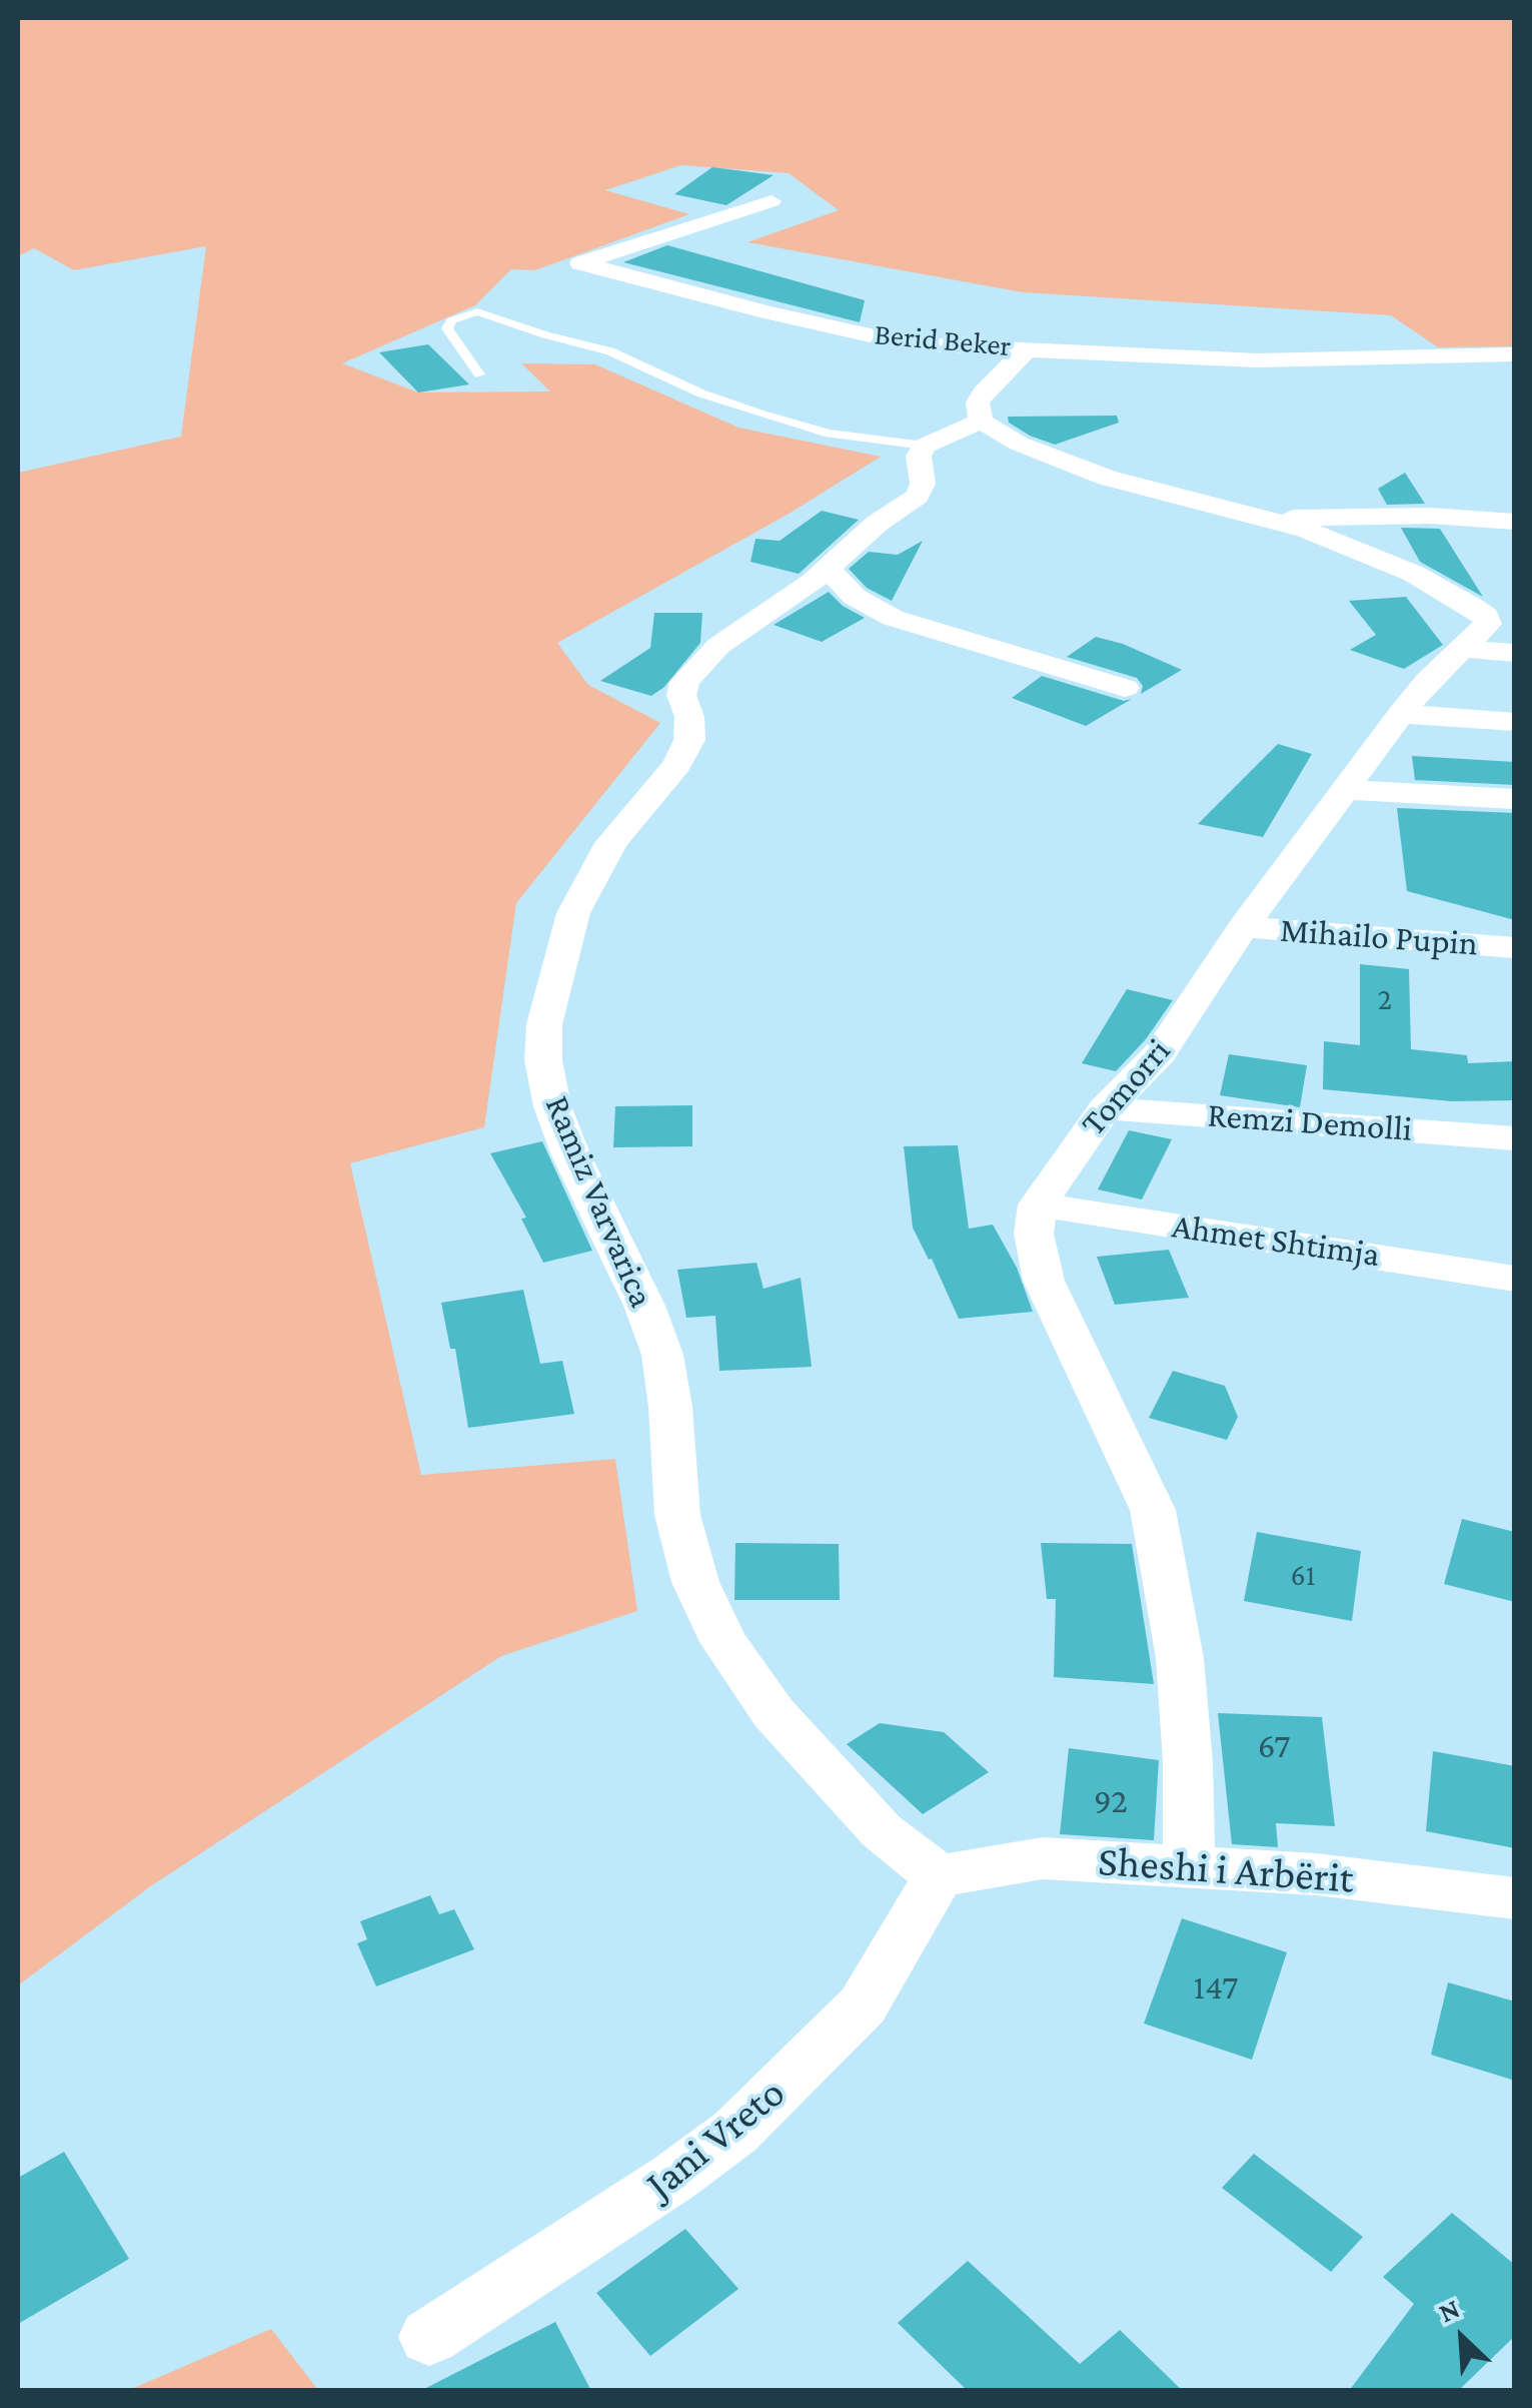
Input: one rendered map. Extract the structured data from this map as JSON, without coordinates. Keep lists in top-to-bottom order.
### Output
{
  "streets": {
    "street": [
      "Berid Beker",
      "Mihailo Pupin",
      "Tomorri",
      "Remzi Demolli",
      "Ramiz Varvarica",
      "Ahmet Shtimja",
      "Sheshi i Arbërit",
      "Jani Vreto"
    ]
  },
  "crossings": [
    ["Mihailo Pupin", "Tomorri"],
    ["Tomorri", "Remzi Demolli"],
    ["Tomorri", "Ahmet Shtimja"],
    ["Ramiz Varvarica", "Sheshi i Arbërit"],
    ["Ramiz Varvarica", "Jani Vreto"],
    ["Sheshi i Arbërit", "Jani Vreto"]
  ],
  "house_numbers": [
    "2",
    "61",
    "67",
    "92",
    "147"
  ],
  "north": "top left"
}
